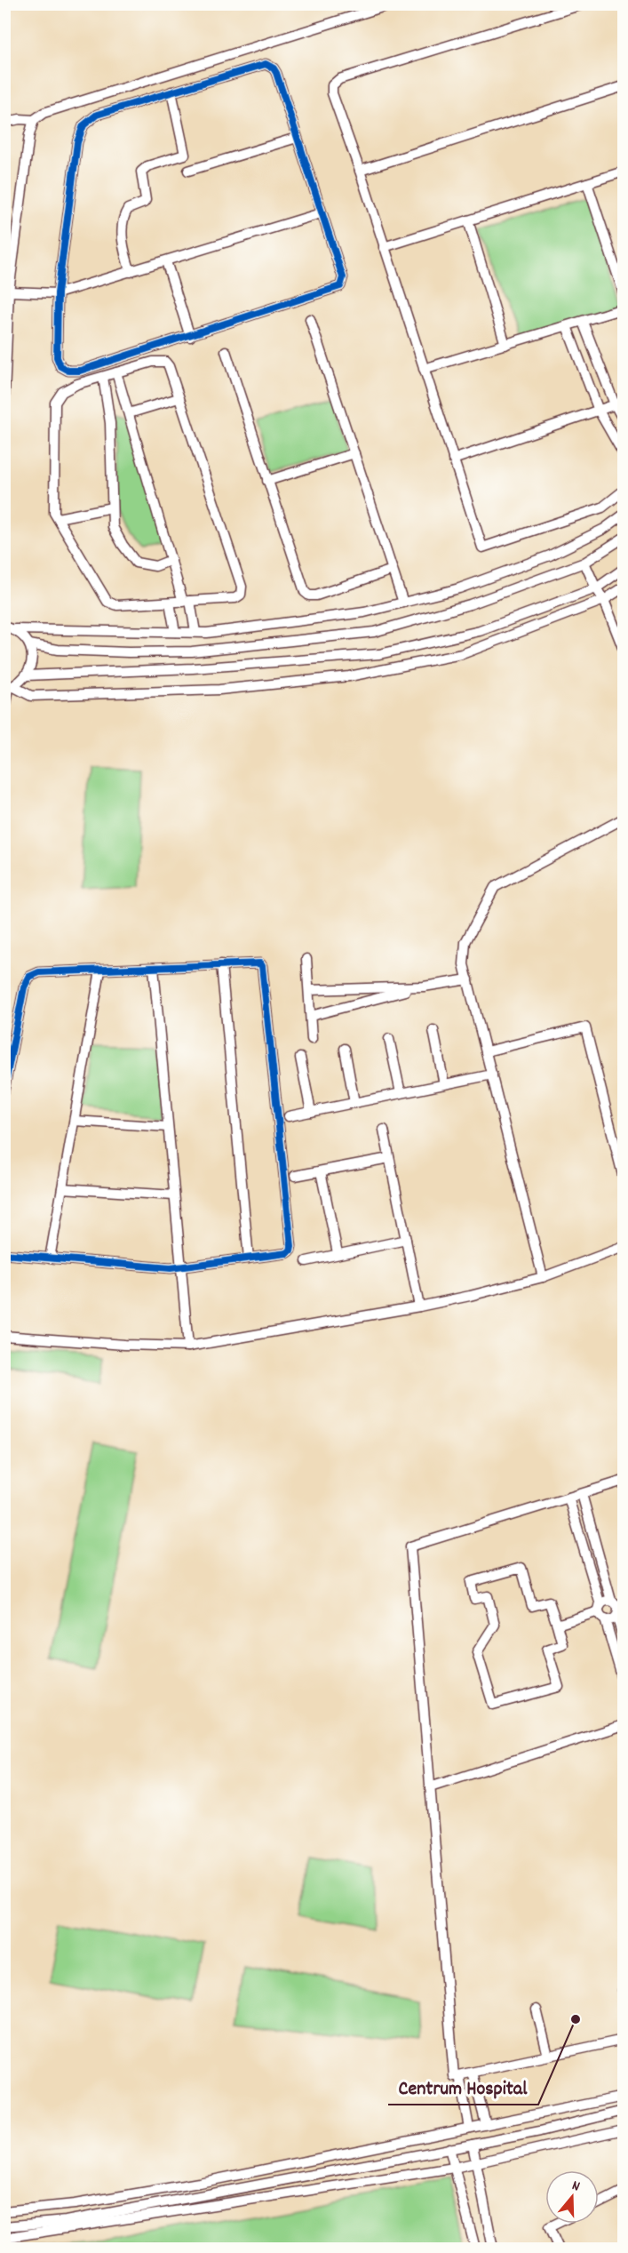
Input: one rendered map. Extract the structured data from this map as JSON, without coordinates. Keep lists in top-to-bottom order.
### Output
{
  "places": ["Centrum Hospital"],
  "north": "top"
}
